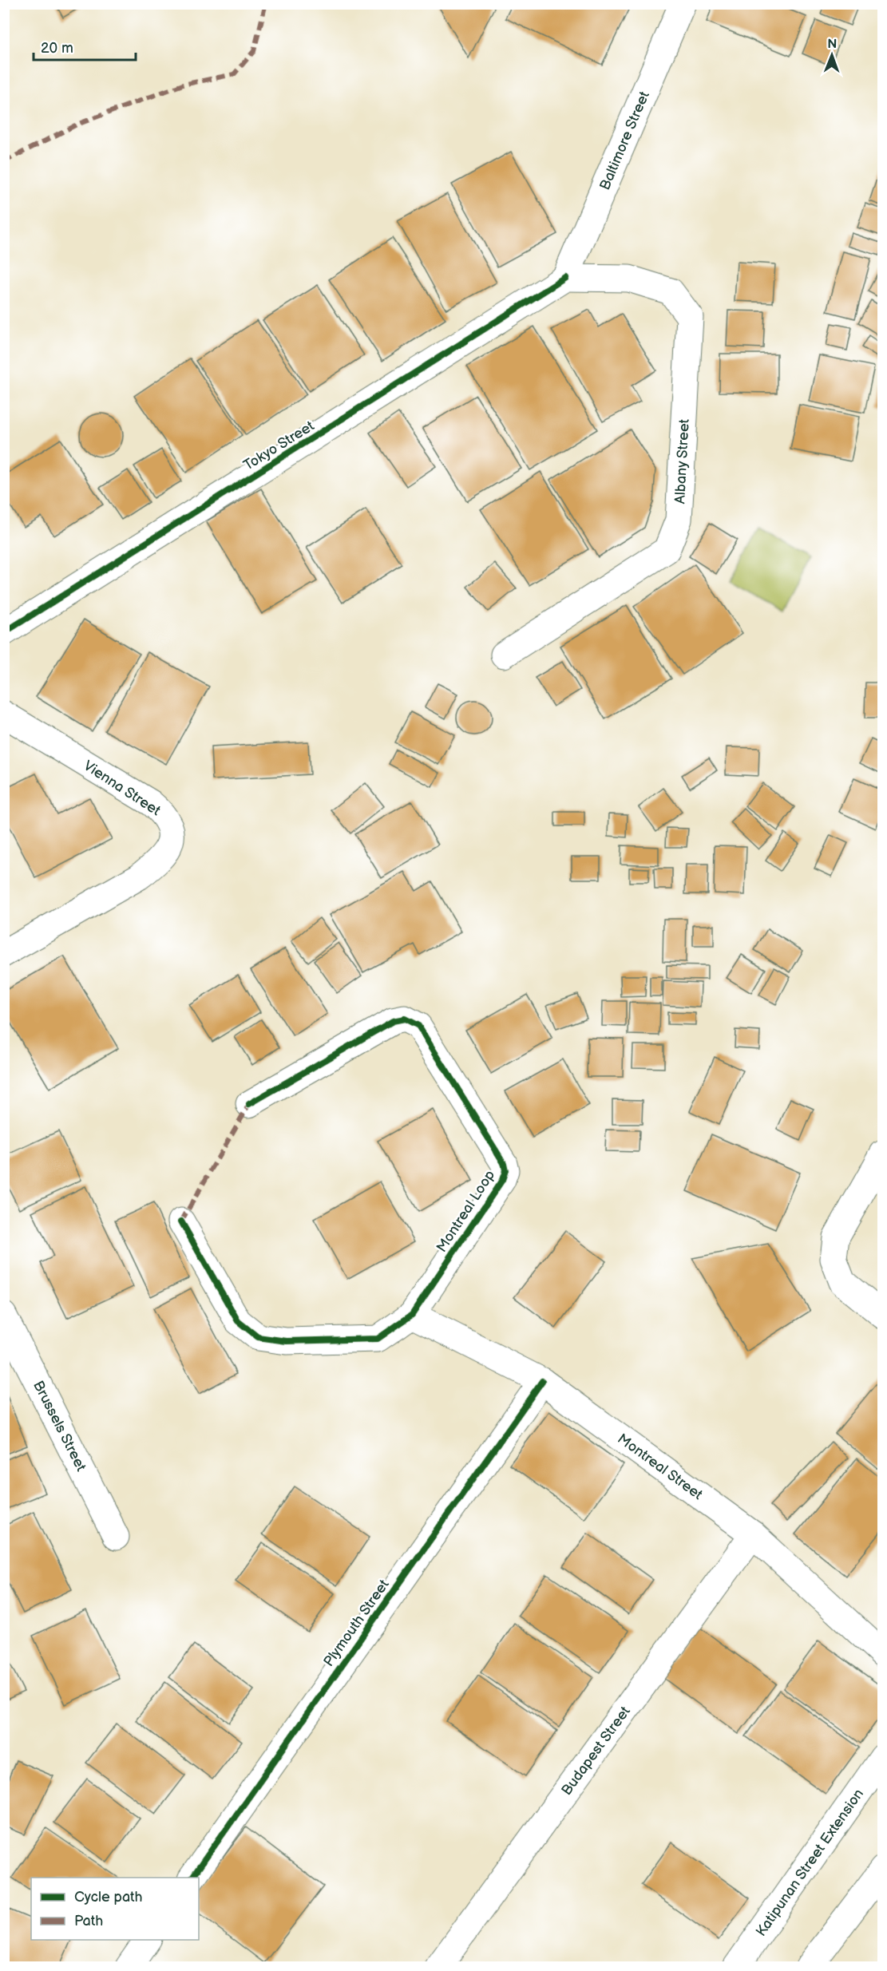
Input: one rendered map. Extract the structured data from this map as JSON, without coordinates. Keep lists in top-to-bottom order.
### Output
{
  "streets": {
    "street": [
      "Baltimore Street",
      "Tokyo Street",
      "Albany Street",
      "Vienna Street",
      "Montreal Loop",
      "Brussels Street",
      "Montreal Street",
      "Plymouth Street",
      "Budapest Street",
      "Katipunan Street Extension"
    ]
  },
  "crossings": [
    ["Baltimore Street", "Tokyo Street"],
    ["Baltimore Street", "Albany Street"],
    ["Tokyo Street", "Albany Street"],
    ["Montreal Loop", "Montreal Street"],
    ["Montreal Street", "Plymouth Street"],
    ["Montreal Street", "Budapest Street"]
  ],
  "legend": ["Cycle path", "Path"],
  "scale_bar": "20 m",
  "north": "top"
}
